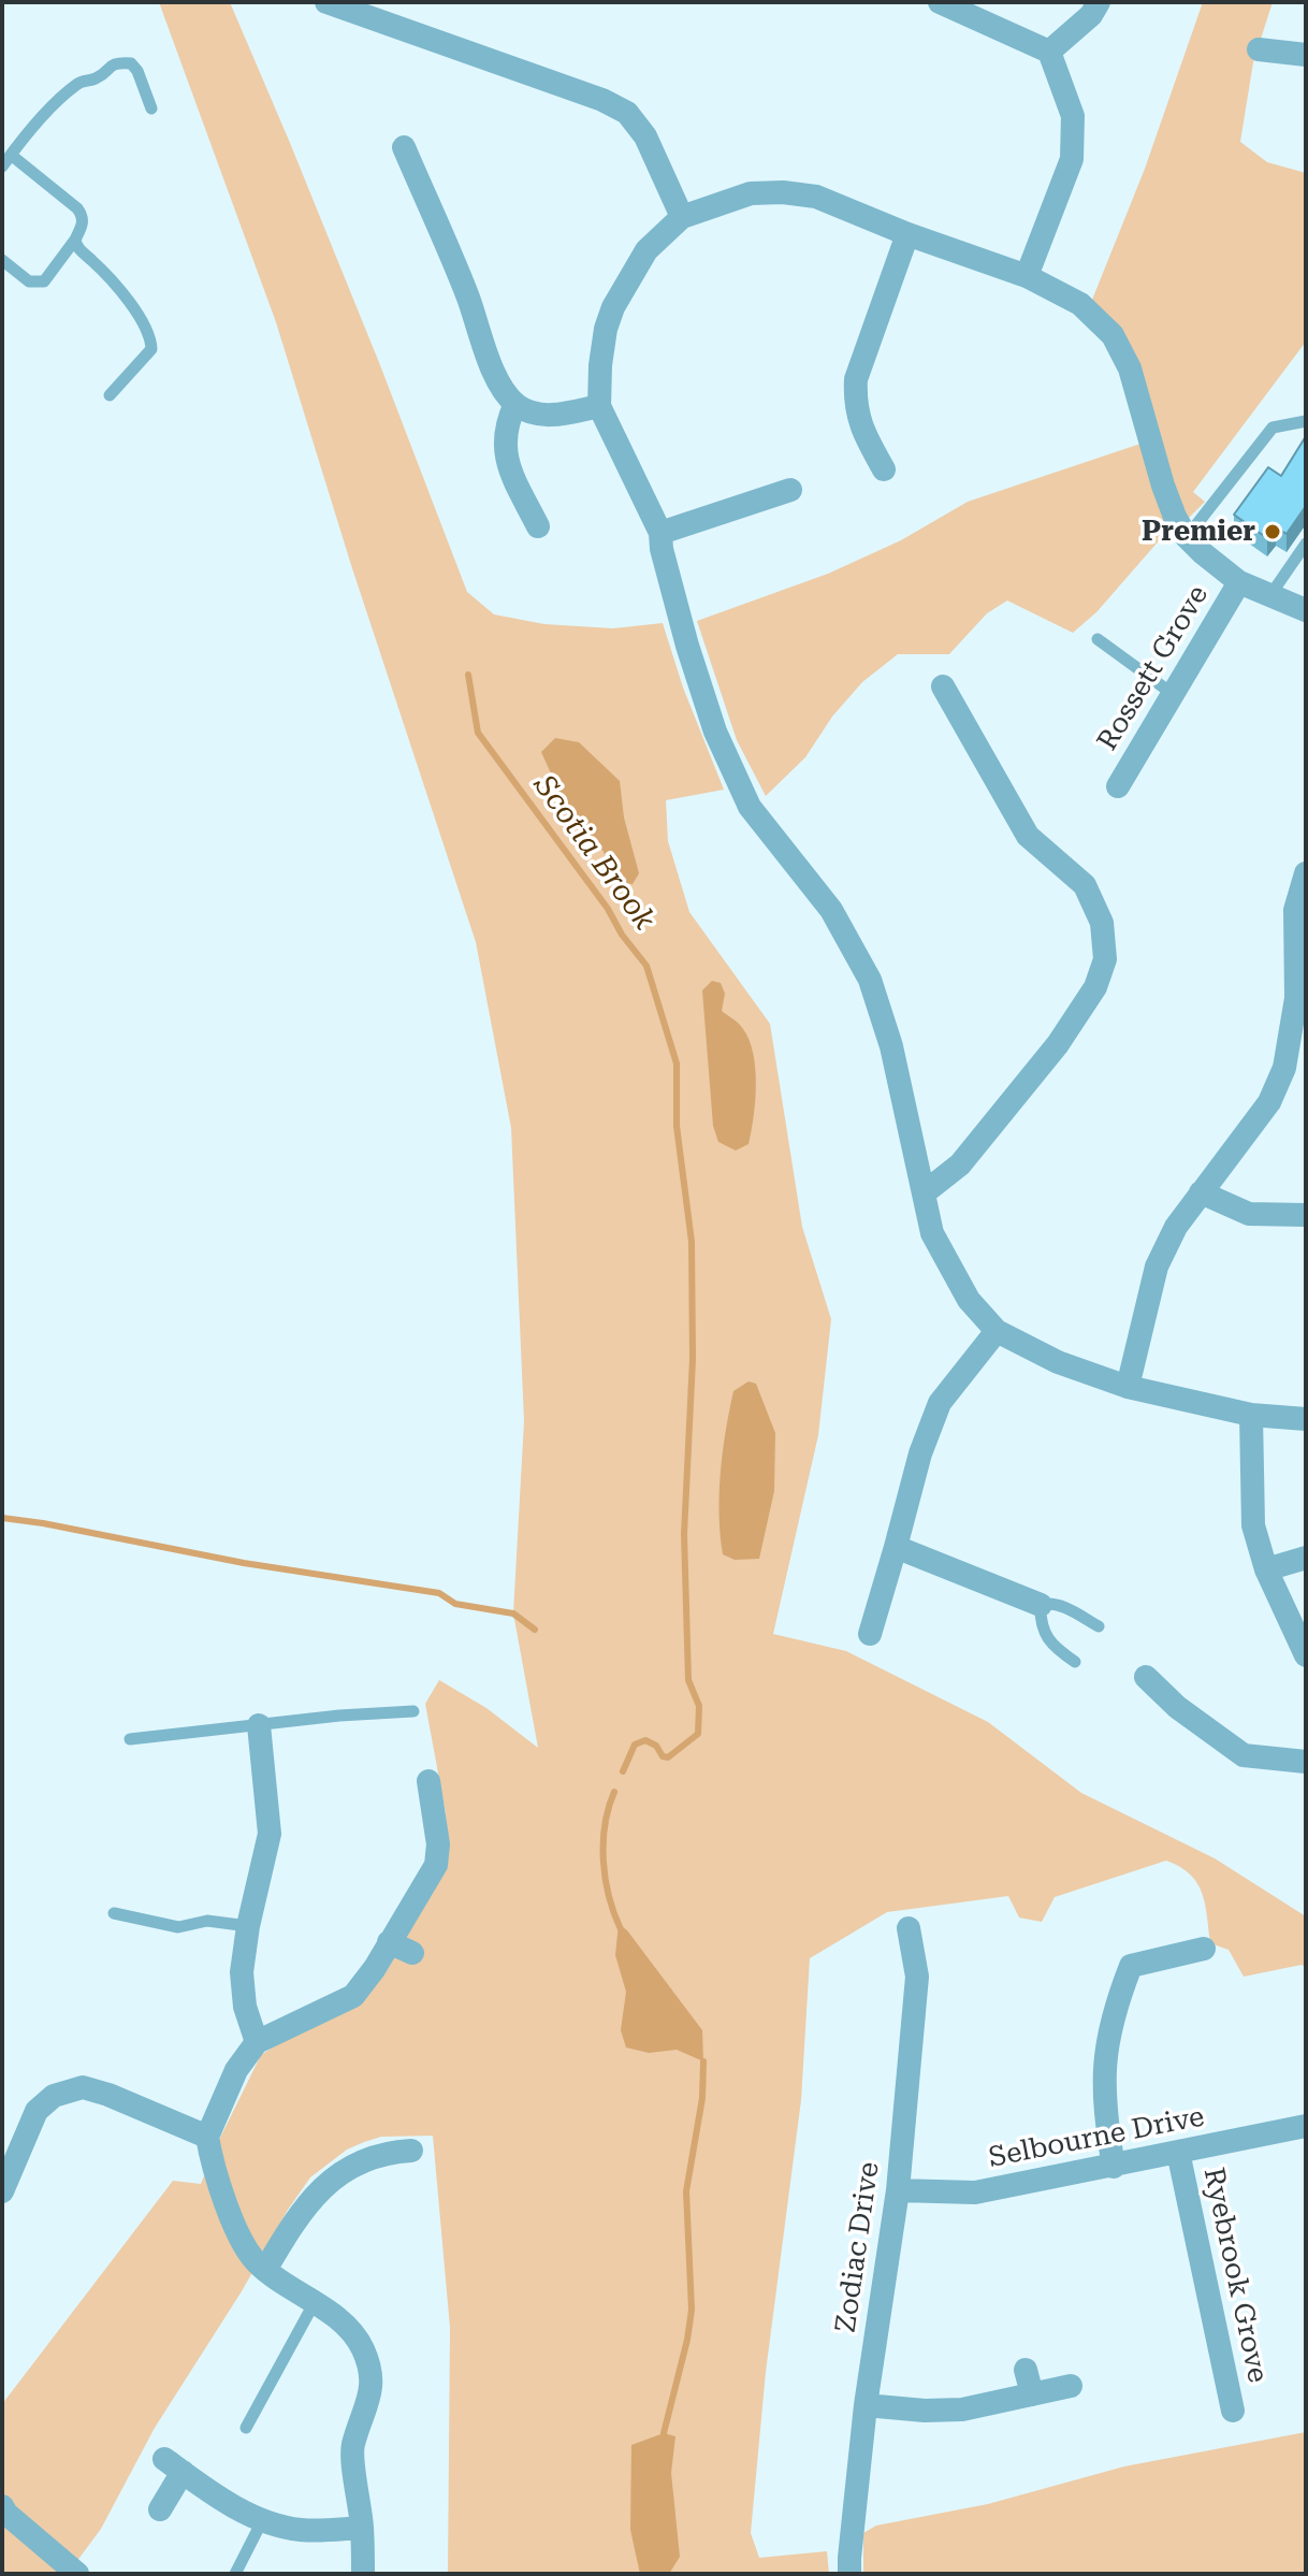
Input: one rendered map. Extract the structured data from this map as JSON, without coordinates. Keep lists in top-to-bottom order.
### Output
{
  "streets": {
    "street": [
      "Rossett Grove",
      "Selbourne Drive",
      "Zodiac Drive",
      "Ryebrook Grove"
    ]
  },
  "crossings": [
    ["Selbourne Drive", "Zodiac Drive"],
    ["Selbourne Drive", "Ryebrook Grove"]
  ],
  "water": ["Scotia Brook"],
  "places": ["Premier"]
}
